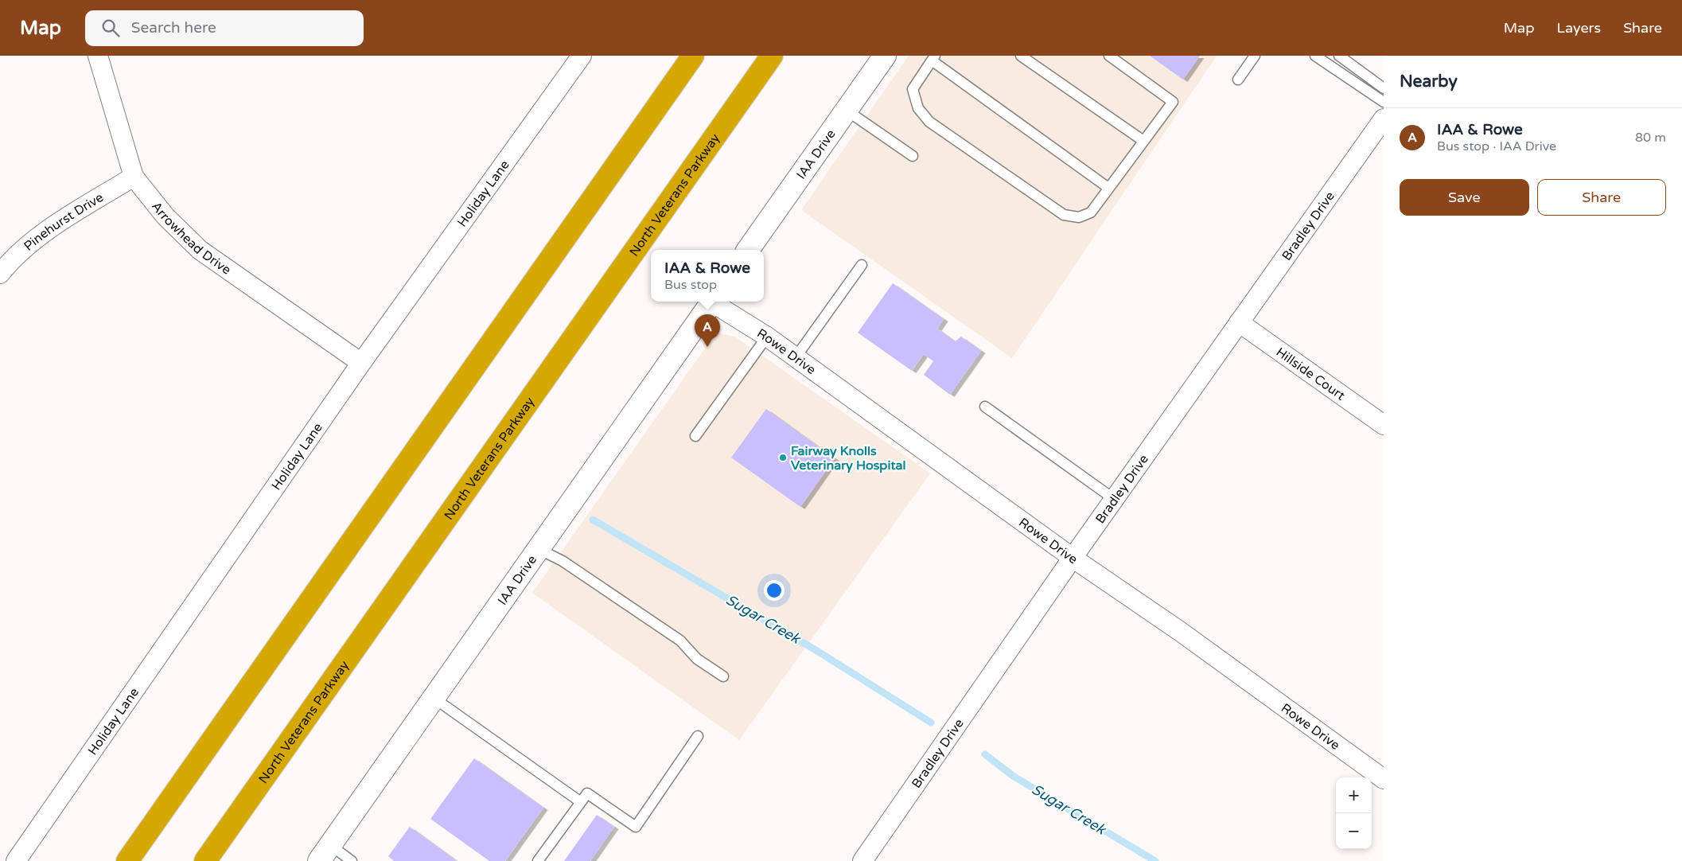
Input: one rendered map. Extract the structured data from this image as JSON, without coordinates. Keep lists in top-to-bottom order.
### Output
{
  "streets": {
    "highway": ["North Veterans Parkway"],
    "street": [
      "IAA Drive",
      "Holiday Lane",
      "Pinehurst Drive",
      "Bradley Drive",
      "Arrowhead Drive",
      "Rowe Drive",
      "Hillside Court"
    ]
  },
  "crossings": [
    ["Holiday Lane", "Arrowhead Drive"],
    ["Pinehurst Drive", "Arrowhead Drive"],
    ["Bradley Drive", "Rowe Drive"],
    ["Bradley Drive", "Hillside Court"]
  ],
  "water": ["Sugar Creek"],
  "places": ["Fairway Knolls Veterinary Hospital"],
  "page": {
    "header": "Map",
    "search": "Search here",
    "nav": ["Map", "Layers", "Share"],
    "heading": "Nearby",
    "list": [
      {
        "mark": "A",
        "name": "IAA & Rowe",
        "note": "Bus stop · IAA Drive",
        "value": "80 m"
      }
    ],
    "buttons": ["Save", "Share"],
    "popup": ["IAA & Rowe", "Bus stop"],
    "pins": "A",
    "map_buttons": ["+", "−"]
  }
}
